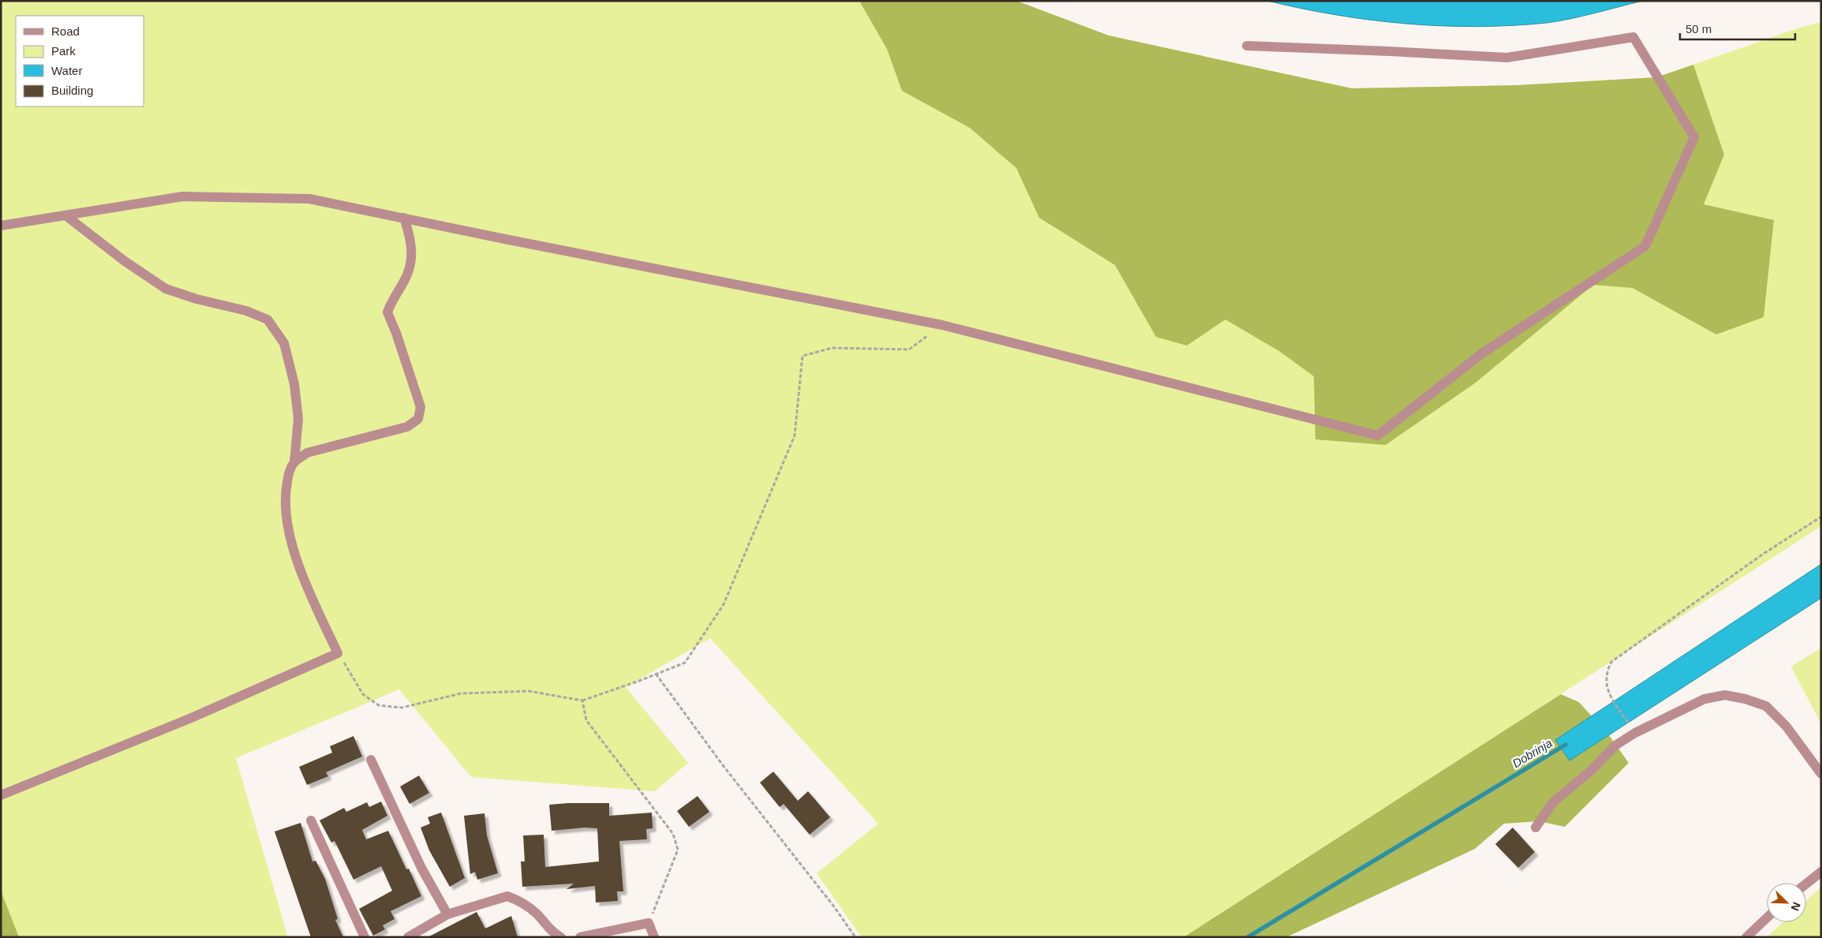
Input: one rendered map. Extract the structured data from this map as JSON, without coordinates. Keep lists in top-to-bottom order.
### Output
{
  "water": ["Dobrinja"],
  "legend": [
    "Road",
    "Park",
    "Water",
    "Building"
  ],
  "scale_bar": "50 m",
  "north": "bottom right"
}
